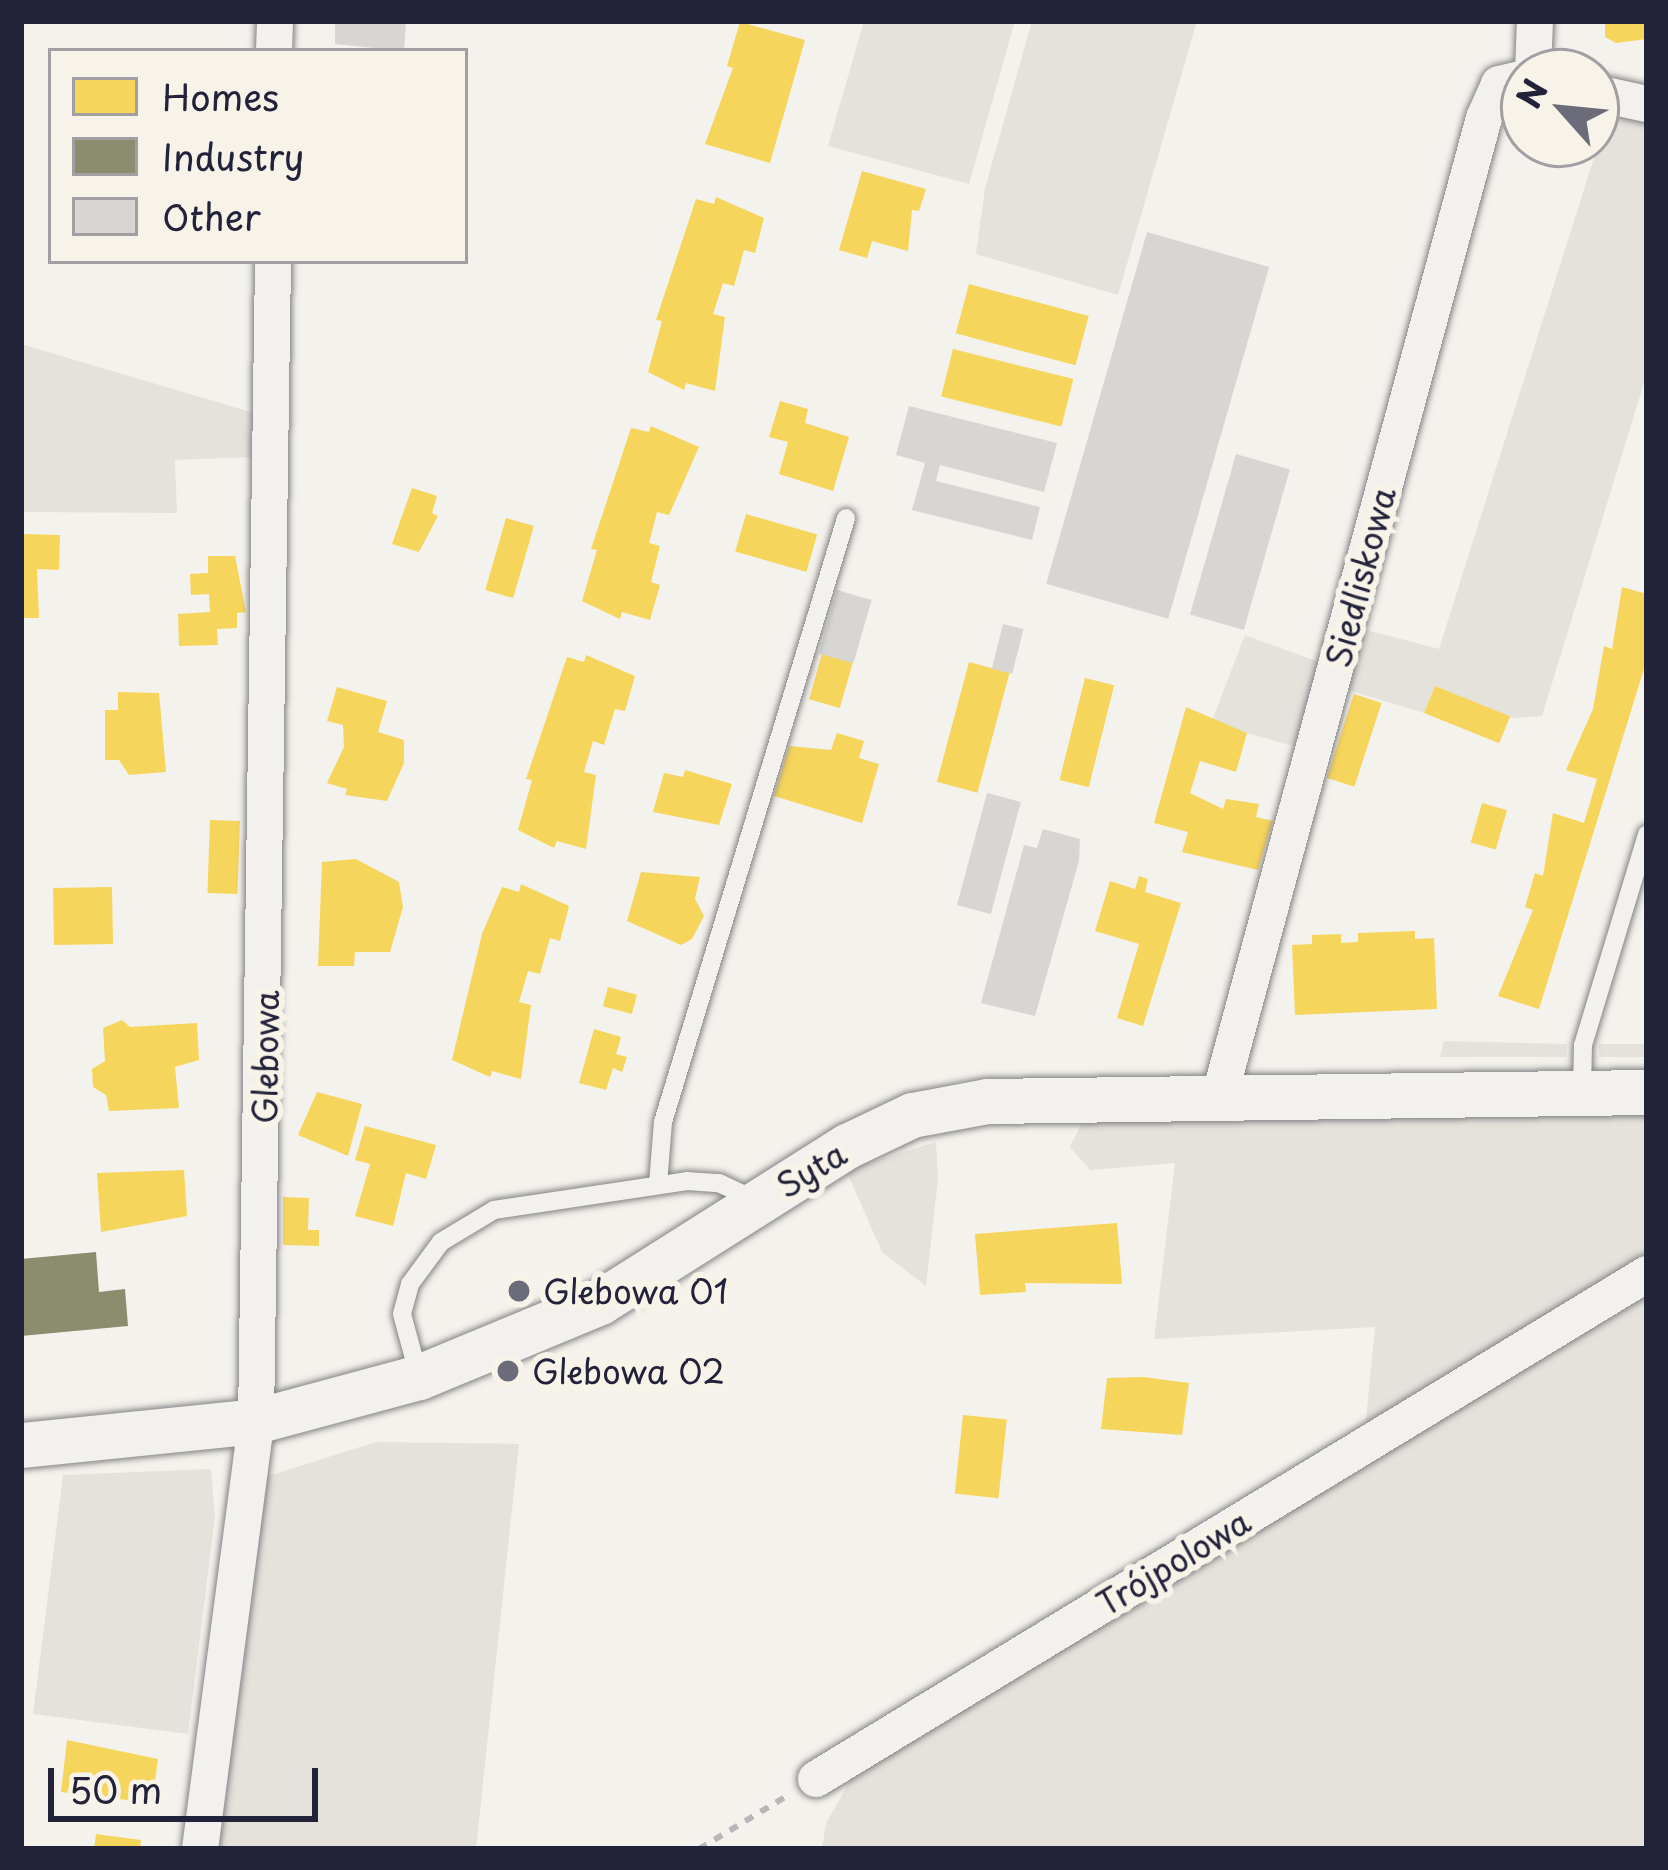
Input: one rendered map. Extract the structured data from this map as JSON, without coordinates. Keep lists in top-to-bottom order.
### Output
{
  "streets": {
    "street": [
      "Siedliskowa",
      "Glebowa",
      "Syta",
      "Trójpolowa"
    ]
  },
  "crossings": [
    ["Siedliskowa", "Syta"],
    ["Glebowa", "Syta"]
  ],
  "places": ["Glebowa 01", "Glebowa 02"],
  "legend": ["Homes", "Industry", "Other"],
  "scale_bar": "50 m",
  "north": "top left"
}
